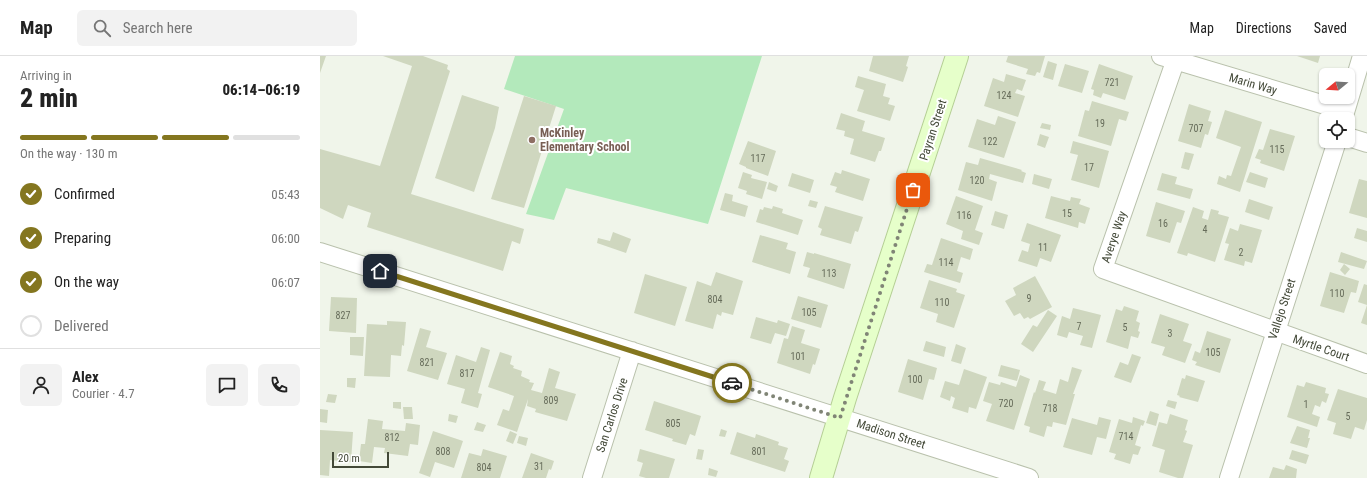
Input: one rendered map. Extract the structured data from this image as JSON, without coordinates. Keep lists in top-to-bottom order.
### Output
{
  "streets": {
    "main road": ["Payran Street"],
    "street": [
      "Marin Way",
      "Averye Way",
      "Vallejo Street",
      "Myrtle Court",
      "San Carlos Drive",
      "Madison Street"
    ]
  },
  "crossings": [
    ["Marin Way", "Averye Way"],
    ["Payran Street", "Madison Street"],
    ["Averye Way", "Vallejo Street"],
    ["Averye Way", "Myrtle Court"],
    ["Vallejo Street", "Myrtle Court"],
    ["San Carlos Drive", "Madison Street"]
  ],
  "places": ["McKinley Elementary School"],
  "house_numbers": [
    "721",
    "124",
    "19",
    "707",
    "122",
    "115",
    "117",
    "17",
    "120",
    "15",
    "116",
    "16",
    "4",
    "11",
    "2",
    "114",
    "113",
    "110",
    "9",
    "804",
    "110",
    "105",
    "827",
    "7",
    "5",
    "3",
    "105",
    "101",
    "821",
    "817",
    "100",
    "809",
    "720",
    "1",
    "718",
    "5",
    "805",
    "714",
    "812",
    "808",
    "801",
    "31",
    "804"
  ],
  "scale_bar": "20 m",
  "north": "left",
  "page": {
    "header": "Map",
    "search": "Search here",
    "nav": ["Map", "Directions", "Saved"],
    "heading": ["2 min", "Arriving in", "06:14–06:19"],
    "panel": ["Alex", "Courier · 4.7"],
    "bar": "On the way · 130 m",
    "list": [
      ["Confirmed", "05:43"],
      ["Preparing", "06:00"],
      ["On the way", "06:07"],
      "Delivered"
    ],
    "scale": "20 m"
  }
}
